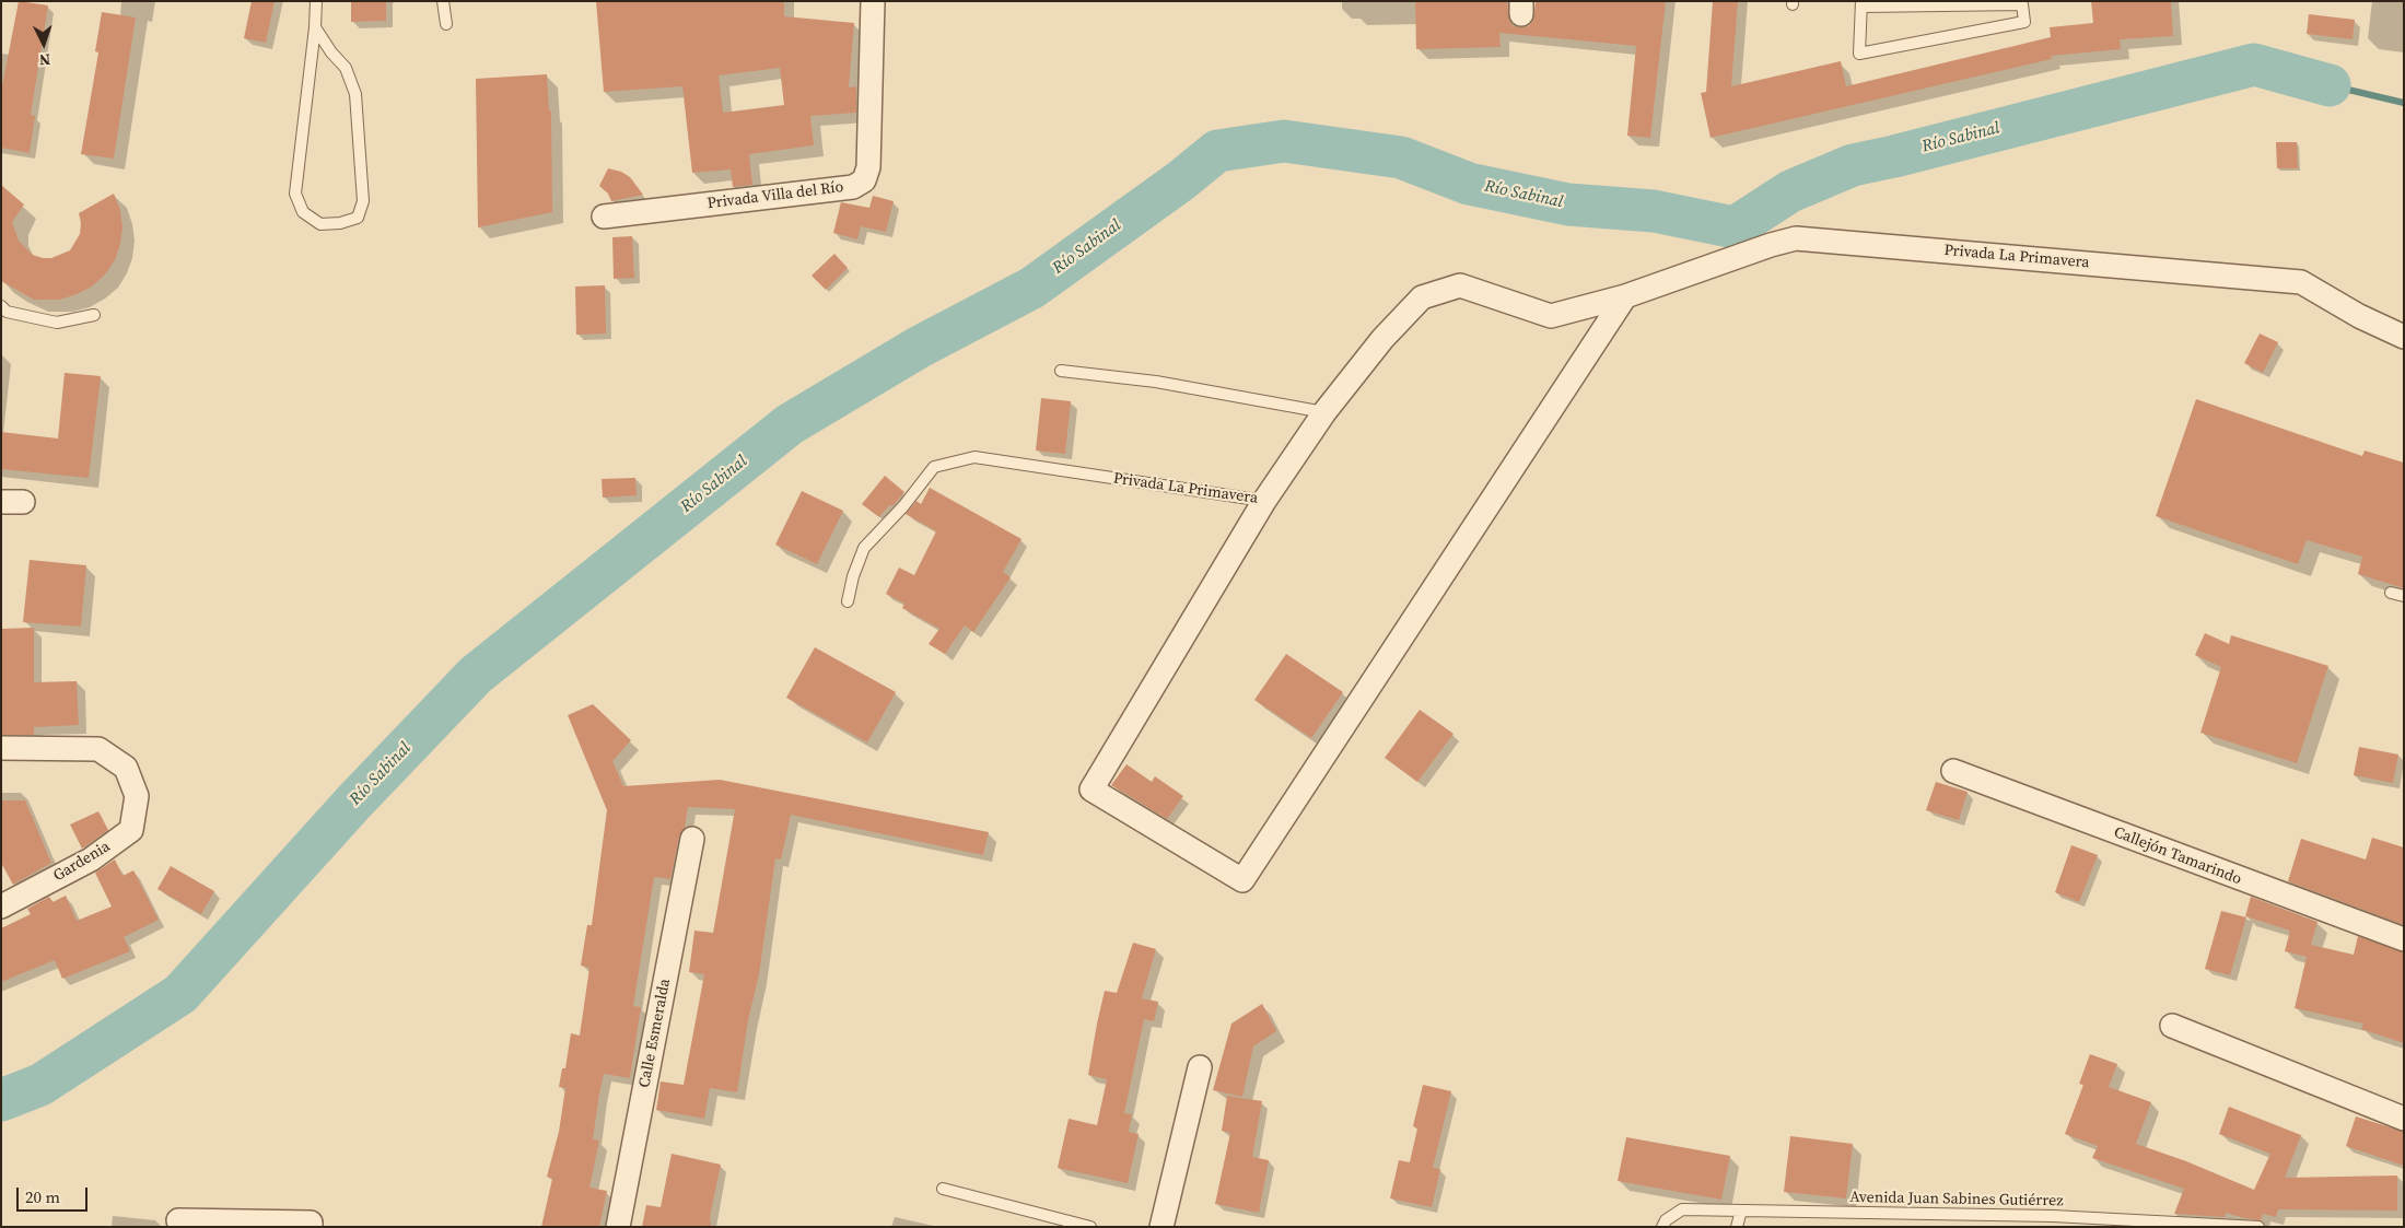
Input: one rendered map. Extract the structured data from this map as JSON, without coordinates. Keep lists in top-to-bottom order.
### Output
{
  "streets": {
    "street": [
      "Privada Villa del Río",
      "Privada La Primavera",
      "Callejón Tamarindo",
      "Gardenia",
      "Calle Esmeralda"
    ],
    "lane": ["Avenida Juan Sabines Gutiérrez"]
  },
  "water": ["Río Sabinal"],
  "scale_bar": "20 m",
  "north": "bottom"
}
